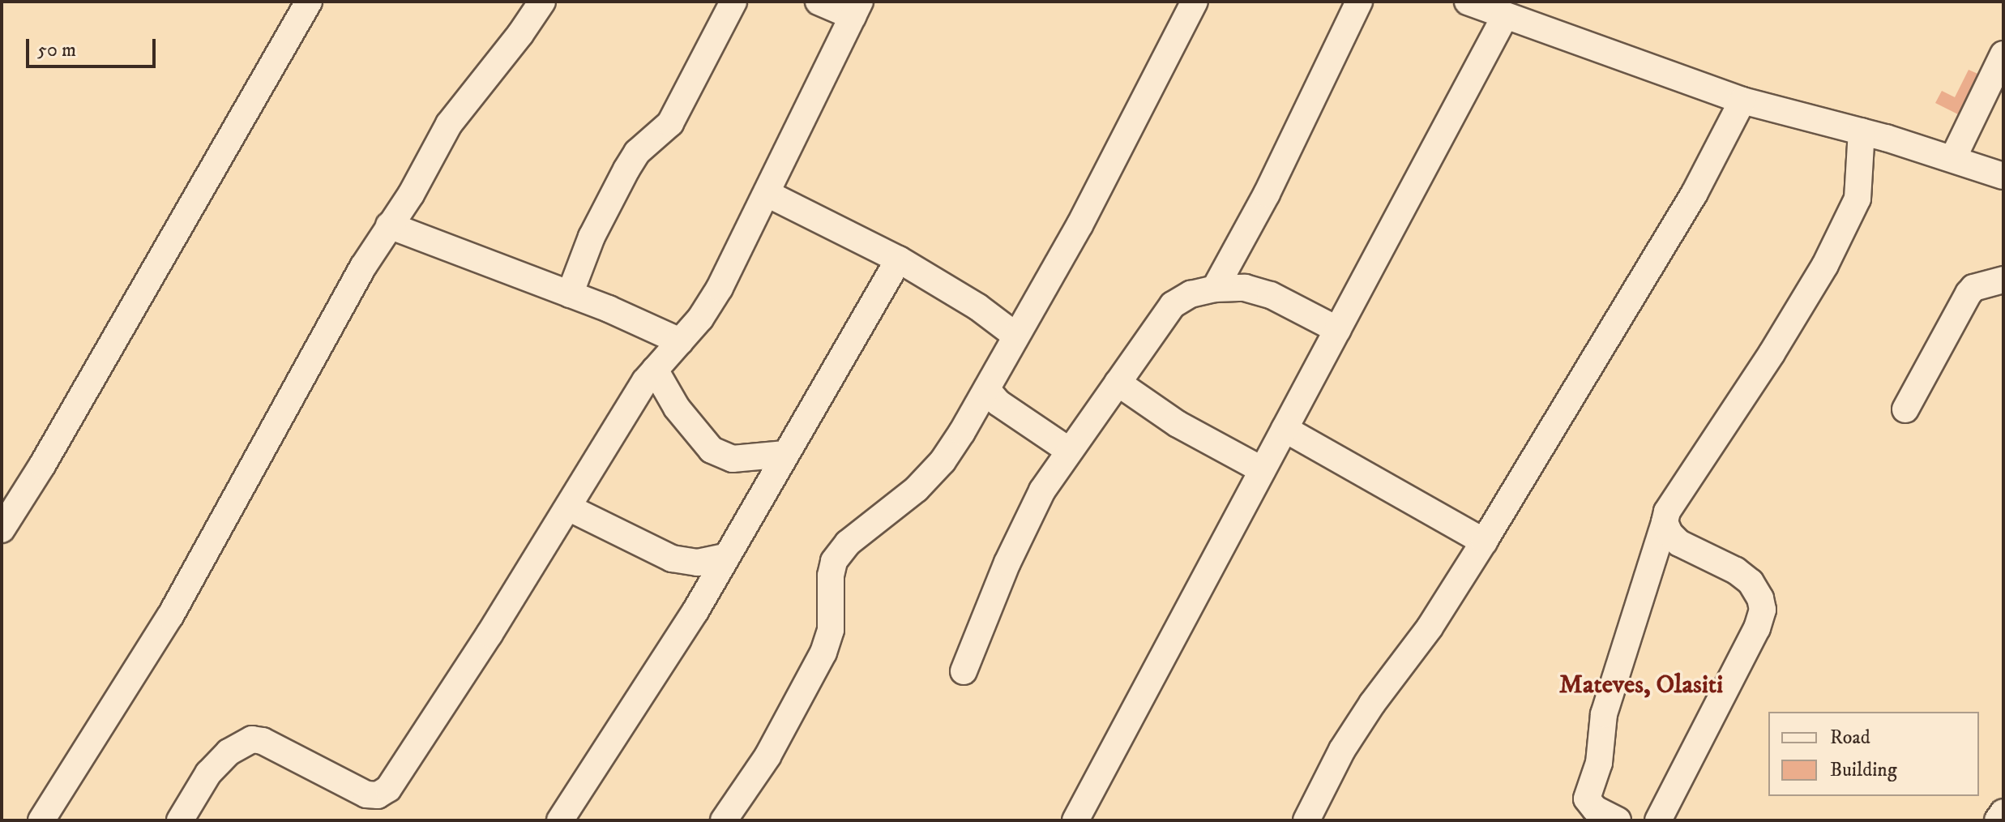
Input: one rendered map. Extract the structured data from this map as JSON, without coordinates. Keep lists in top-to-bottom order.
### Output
{
  "districts": ["Mateves, Olasiti"],
  "legend": ["Road", "Building"],
  "scale_bar": "50 m"
}
